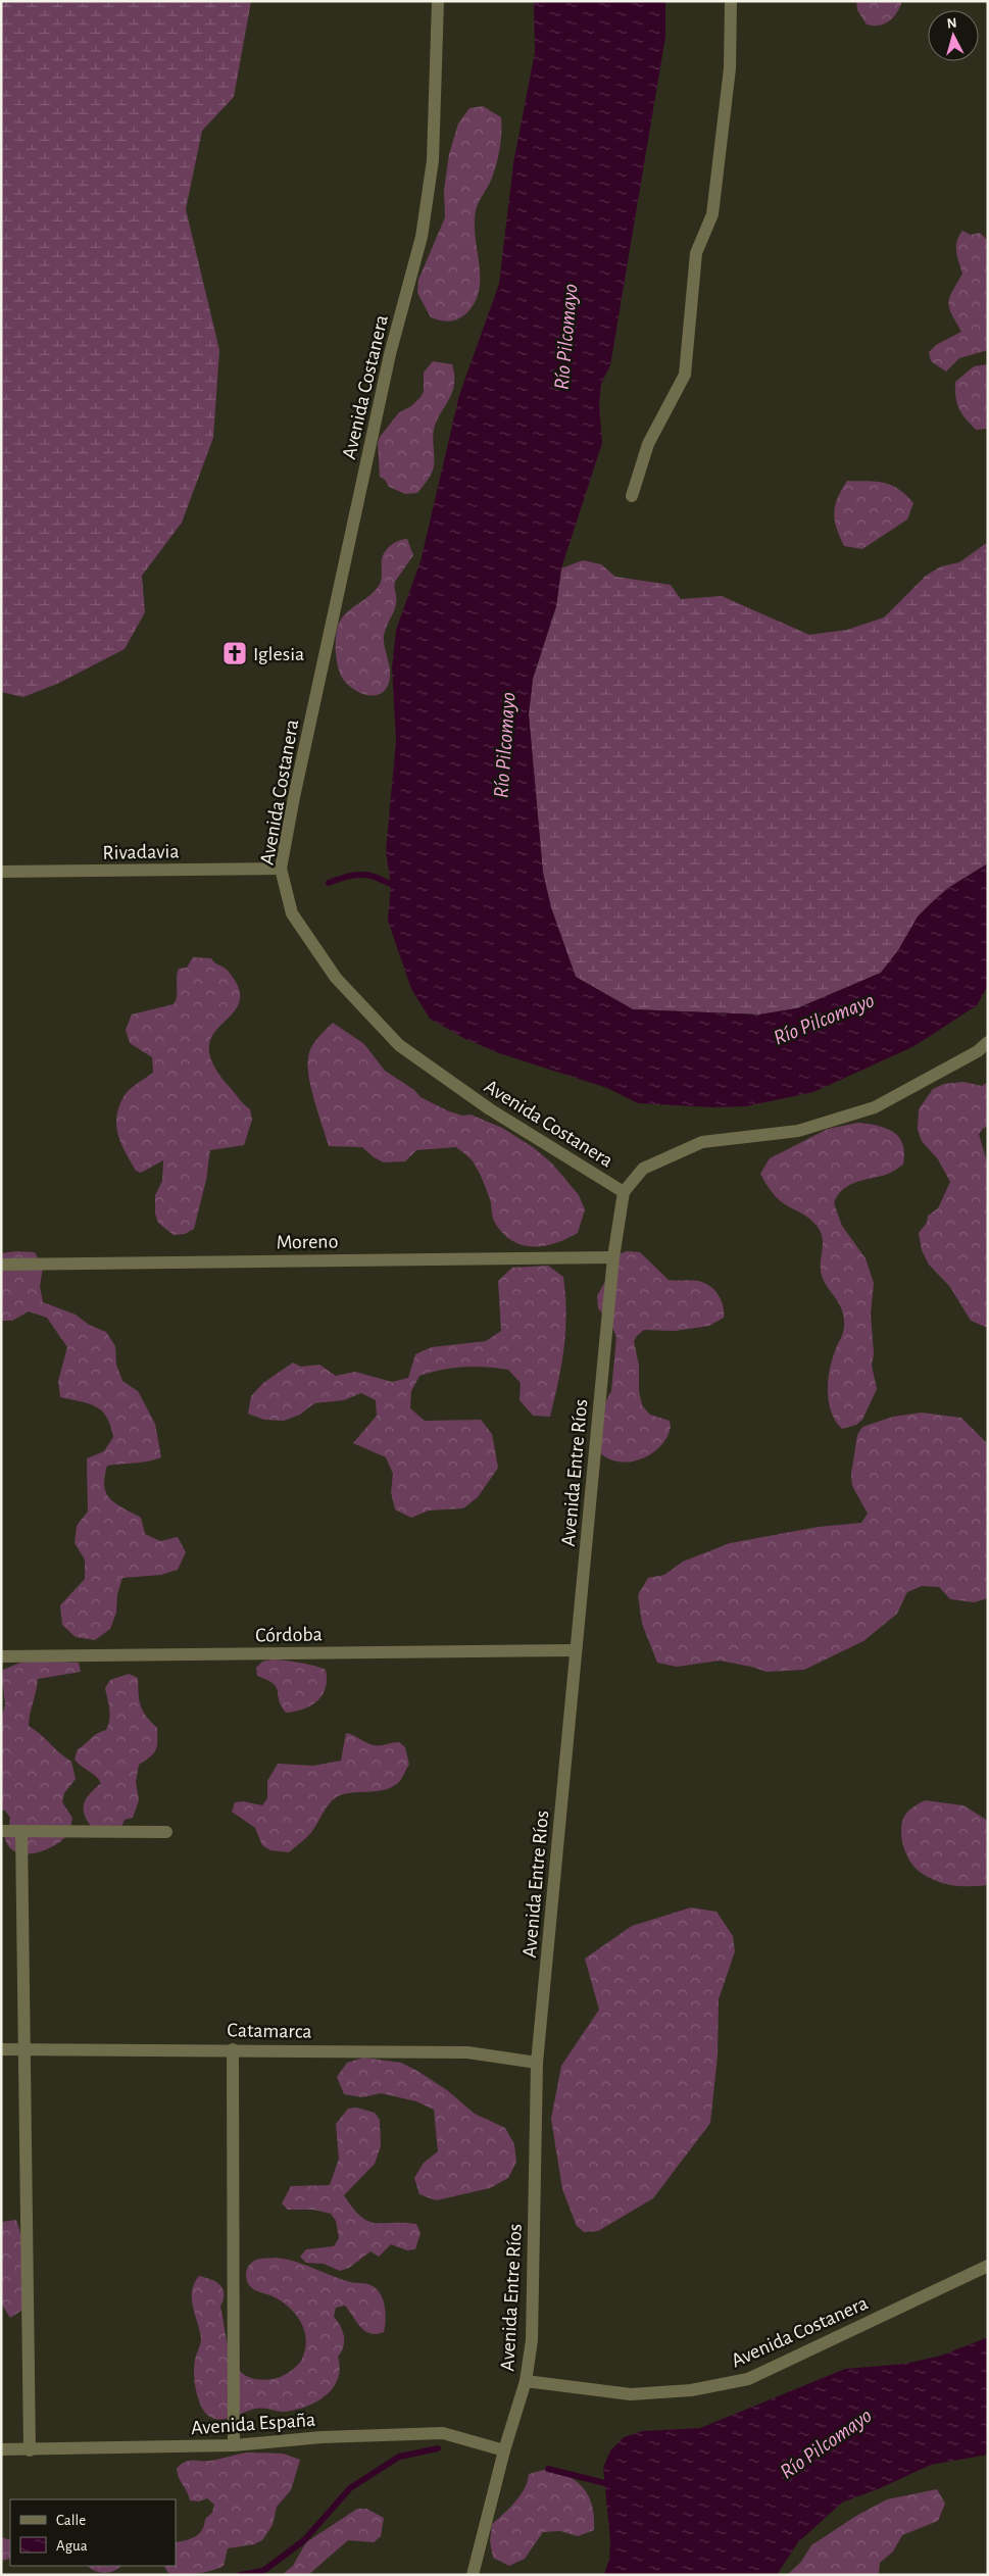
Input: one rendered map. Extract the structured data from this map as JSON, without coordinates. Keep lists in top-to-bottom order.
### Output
{
  "streets": {
    "street": [
      "Avenida Costanera",
      "Rivadavia",
      "Moreno",
      "Avenida Entre Ríos",
      "Córdoba",
      "Catamarca",
      "Avenida España"
    ]
  },
  "crossings": [
    ["Avenida Costanera", "Rivadavia"],
    ["Avenida Costanera", "Avenida Entre Ríos"],
    ["Moreno", "Avenida Entre Ríos"],
    ["Avenida Entre Ríos", "Córdoba"],
    ["Avenida Entre Ríos", "Catamarca"],
    ["Avenida Entre Ríos", "Avenida España"]
  ],
  "water": ["Río Pilcomayo"],
  "places": {
    "church": ["Iglesia"]
  },
  "legend": ["Calle", "Agua"],
  "north": "top"
}
